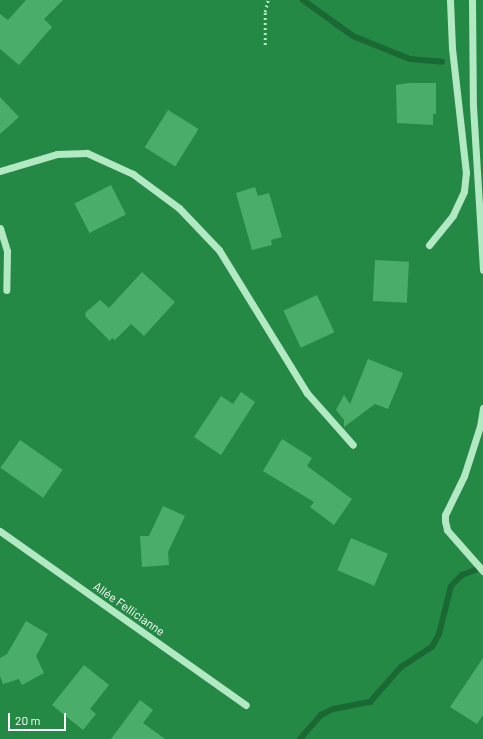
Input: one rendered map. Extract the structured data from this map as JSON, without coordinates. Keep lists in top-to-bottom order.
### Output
{
  "streets": {
    "street": ["Allée Fellicianne"]
  },
  "scale_bar": "20 m"
}
